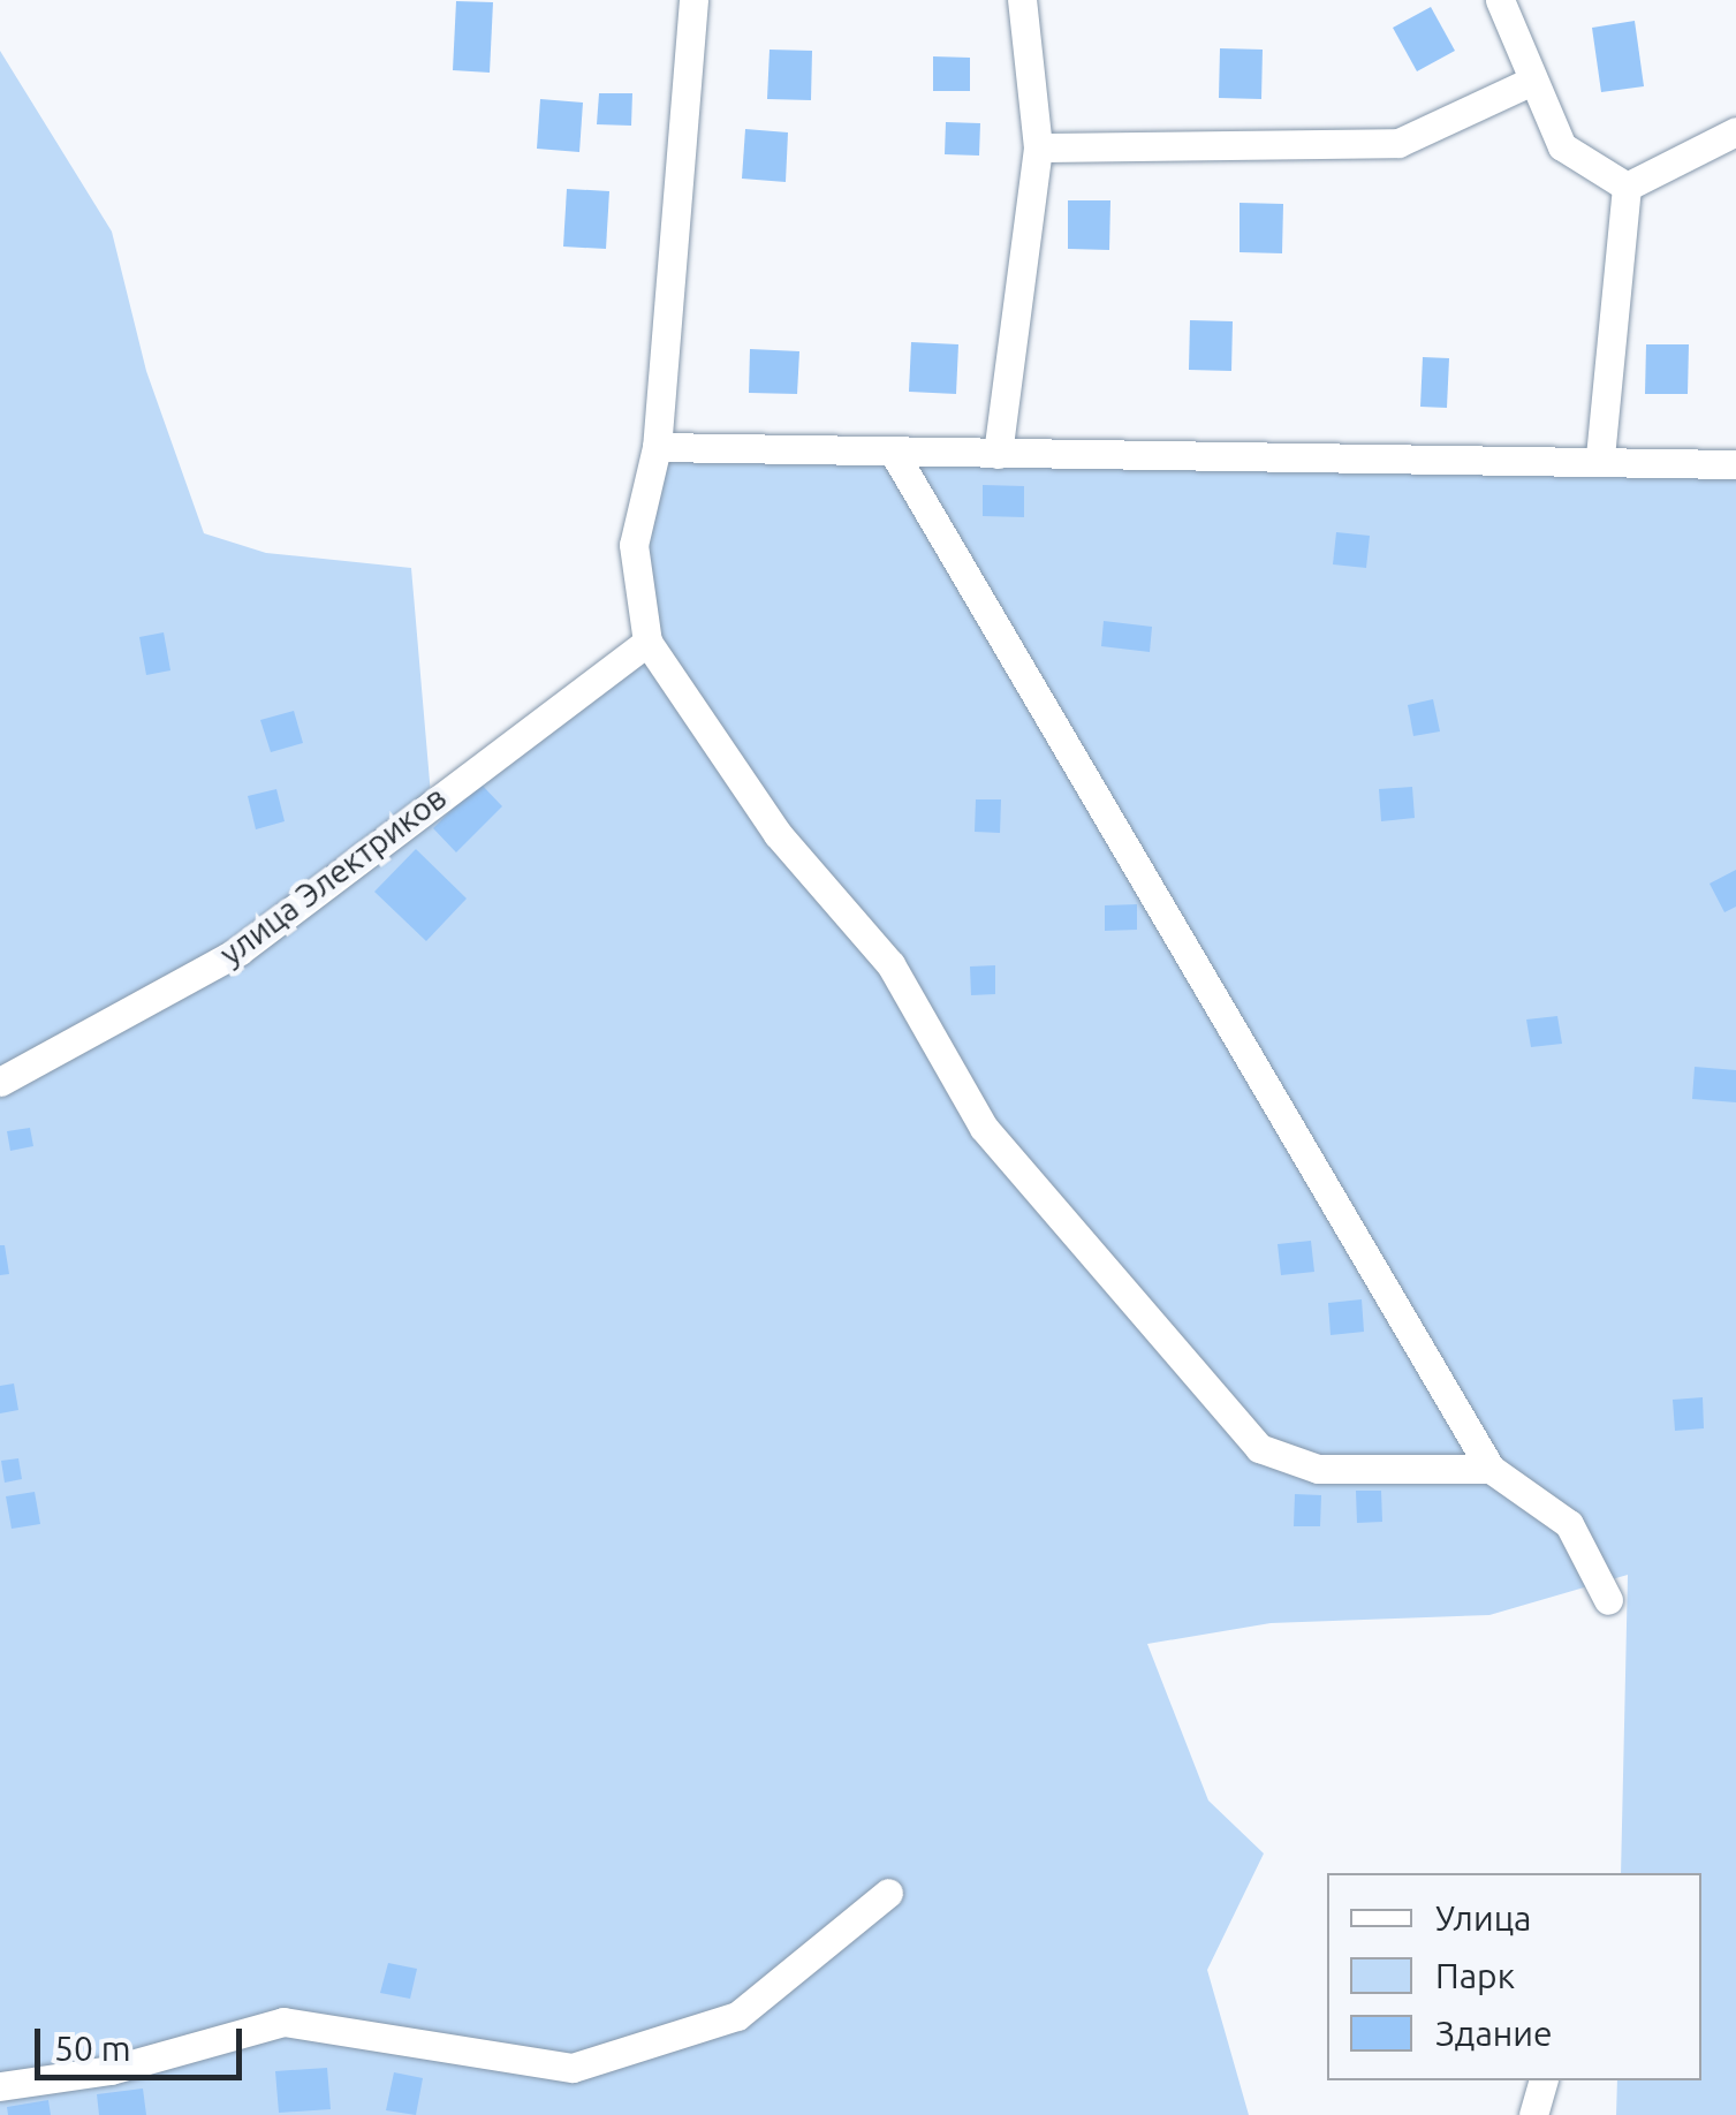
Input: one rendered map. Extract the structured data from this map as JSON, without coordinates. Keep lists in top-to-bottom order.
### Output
{
  "streets": {
    "street": ["улица Электриков"]
  },
  "legend": ["Улица", "Парк", "Здание"],
  "scale_bar": "50 m"
}
